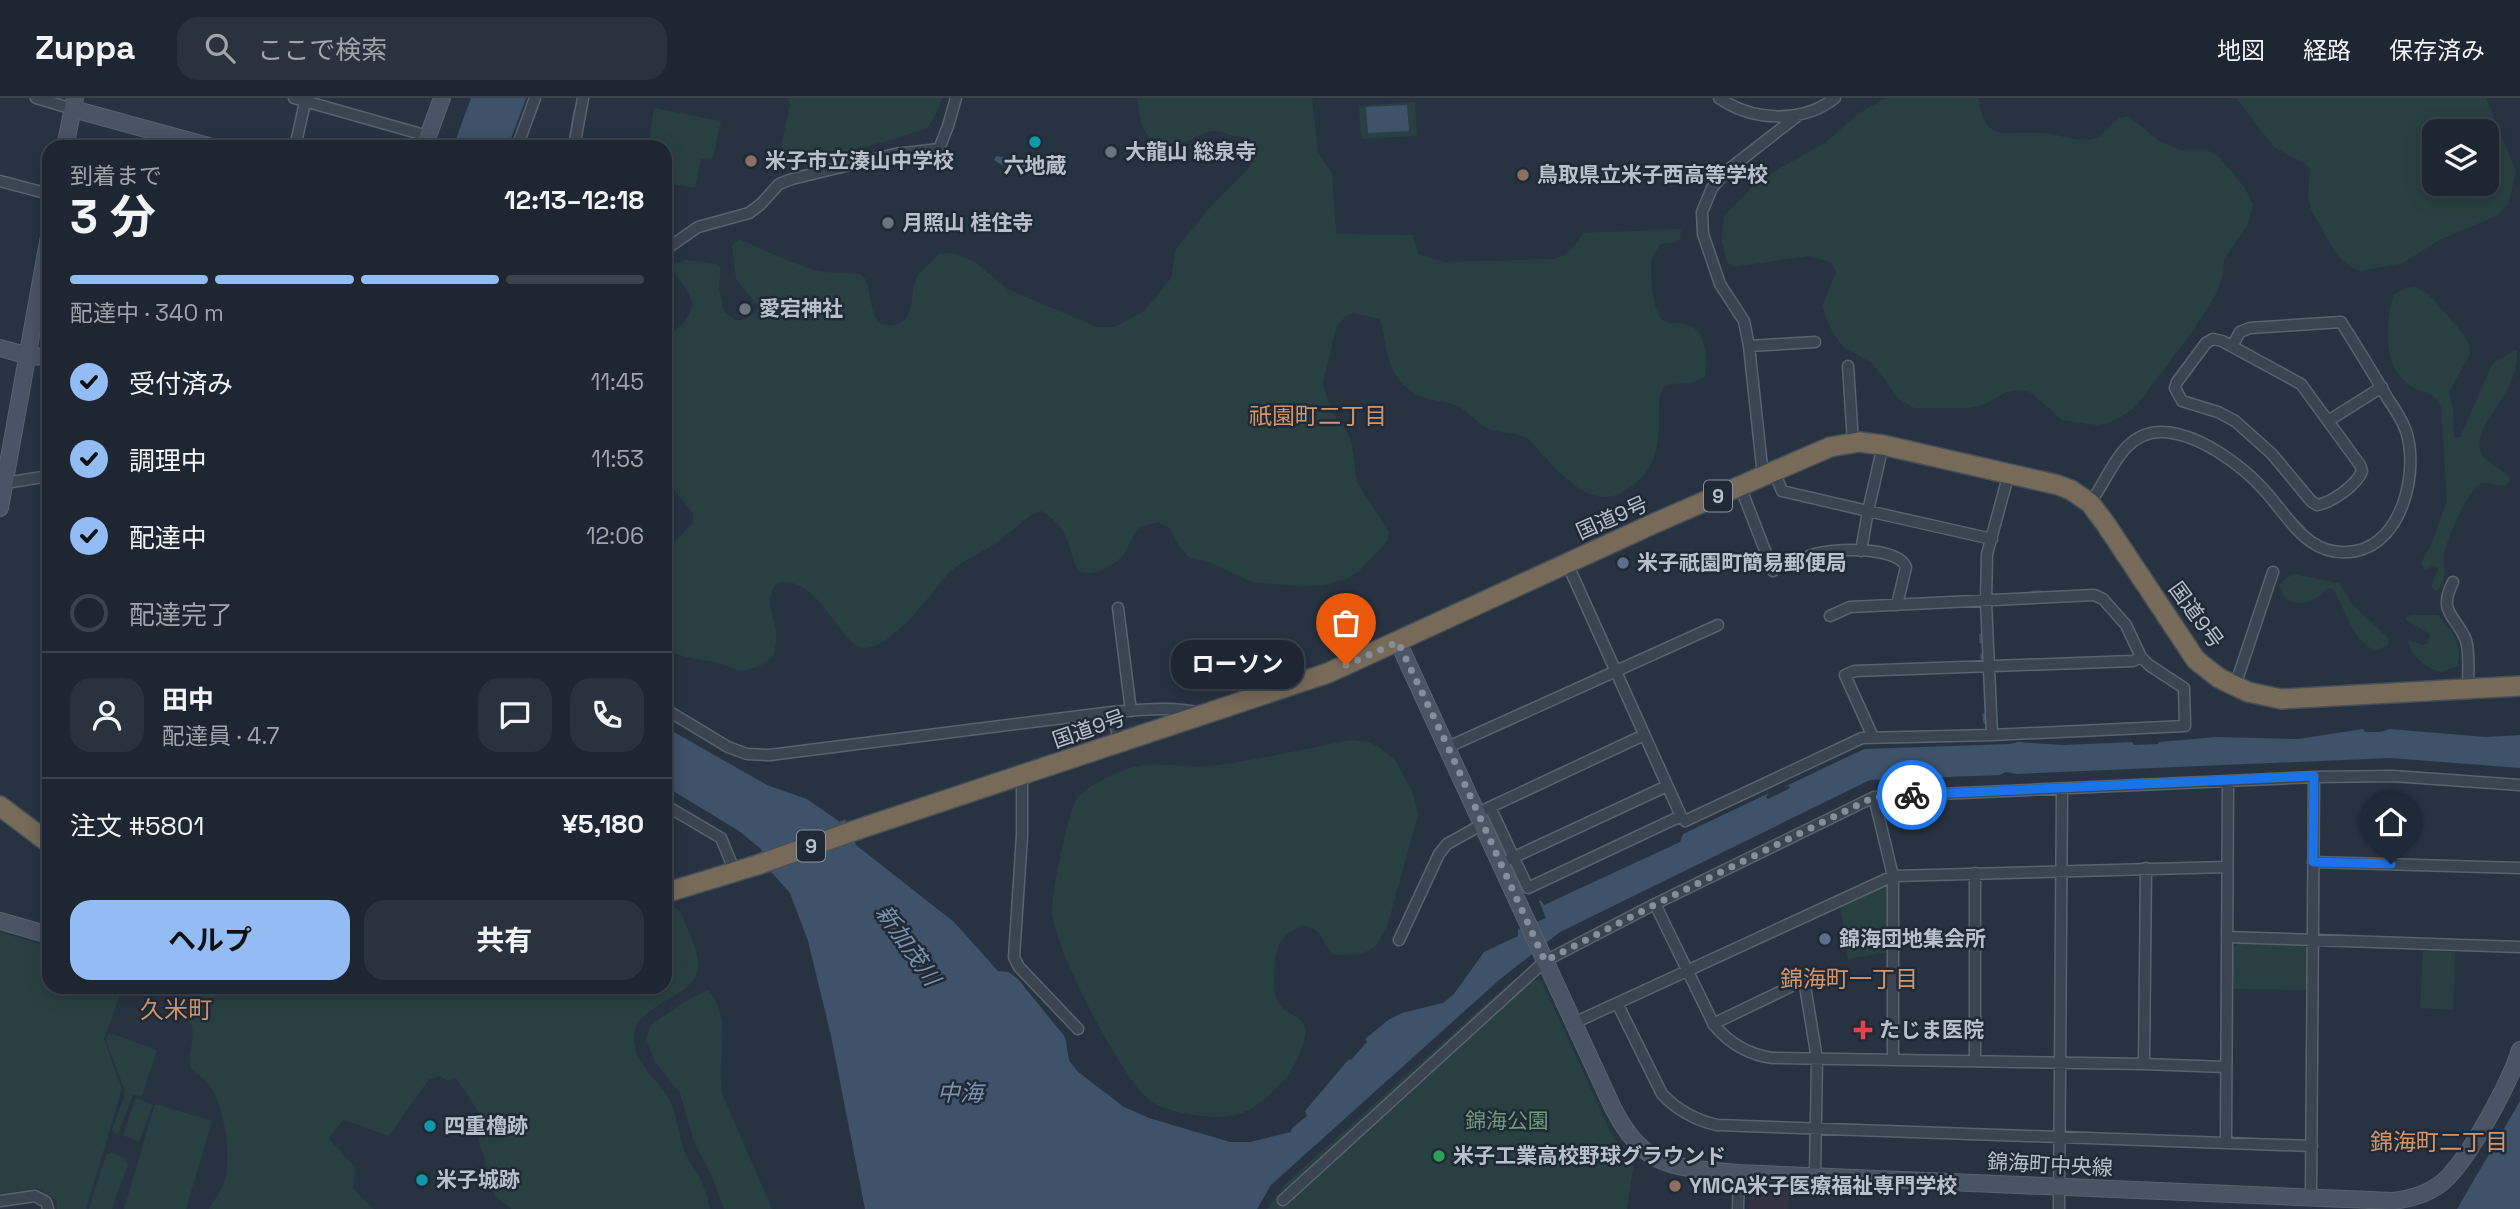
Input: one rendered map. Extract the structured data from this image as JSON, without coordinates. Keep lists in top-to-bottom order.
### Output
{
  "streets": {
    "highway": ["9", "国道9号"],
    "street": ["錦海町中央線"]
  },
  "crossings": [
    ["国道9号", "錦海町中央線"]
  ],
  "districts": [
    "祇園町二丁目",
    "錦海町一丁目",
    "久米町",
    "錦海町二丁目"
  ],
  "water": ["新加茂川", "中海"],
  "parks": ["錦海公園"],
  "places": {
    "other": [
      "六地蔵",
      "大龍山 総泉寺",
      "米子市立湊山中学校",
      "鳥取県立米子西高等学校",
      "月照山 桂住寺",
      "愛宕神社",
      "米子祇園町簡易郵便局",
      "ローソン",
      "錦海団地集会所",
      "四重櫓跡",
      "米子工業高校野球グラウンド",
      "米子城跡",
      "YMCA米子医療福祉専門学校"
    ],
    "health": ["たじま医院"]
  },
  "page": {
    "header": "Zuppa",
    "search": "ここで検索",
    "nav": ["地図", "経路", "保存済み"],
    "heading": ["3 分", "到着まで", "12:13–12:18"],
    "panel": [
      "田中",
      "配達員 · 4.7",
      "注文 #5801",
      "¥5,180"
    ],
    "bar": "配達中 · 340 m",
    "list": [
      ["受付済み", "11:45"],
      ["調理中", "11:53"],
      ["配達中", "12:06"],
      "配達完了"
    ],
    "bubble": "ローソン",
    "buttons": ["ヘルプ", "共有"]
  }
}
